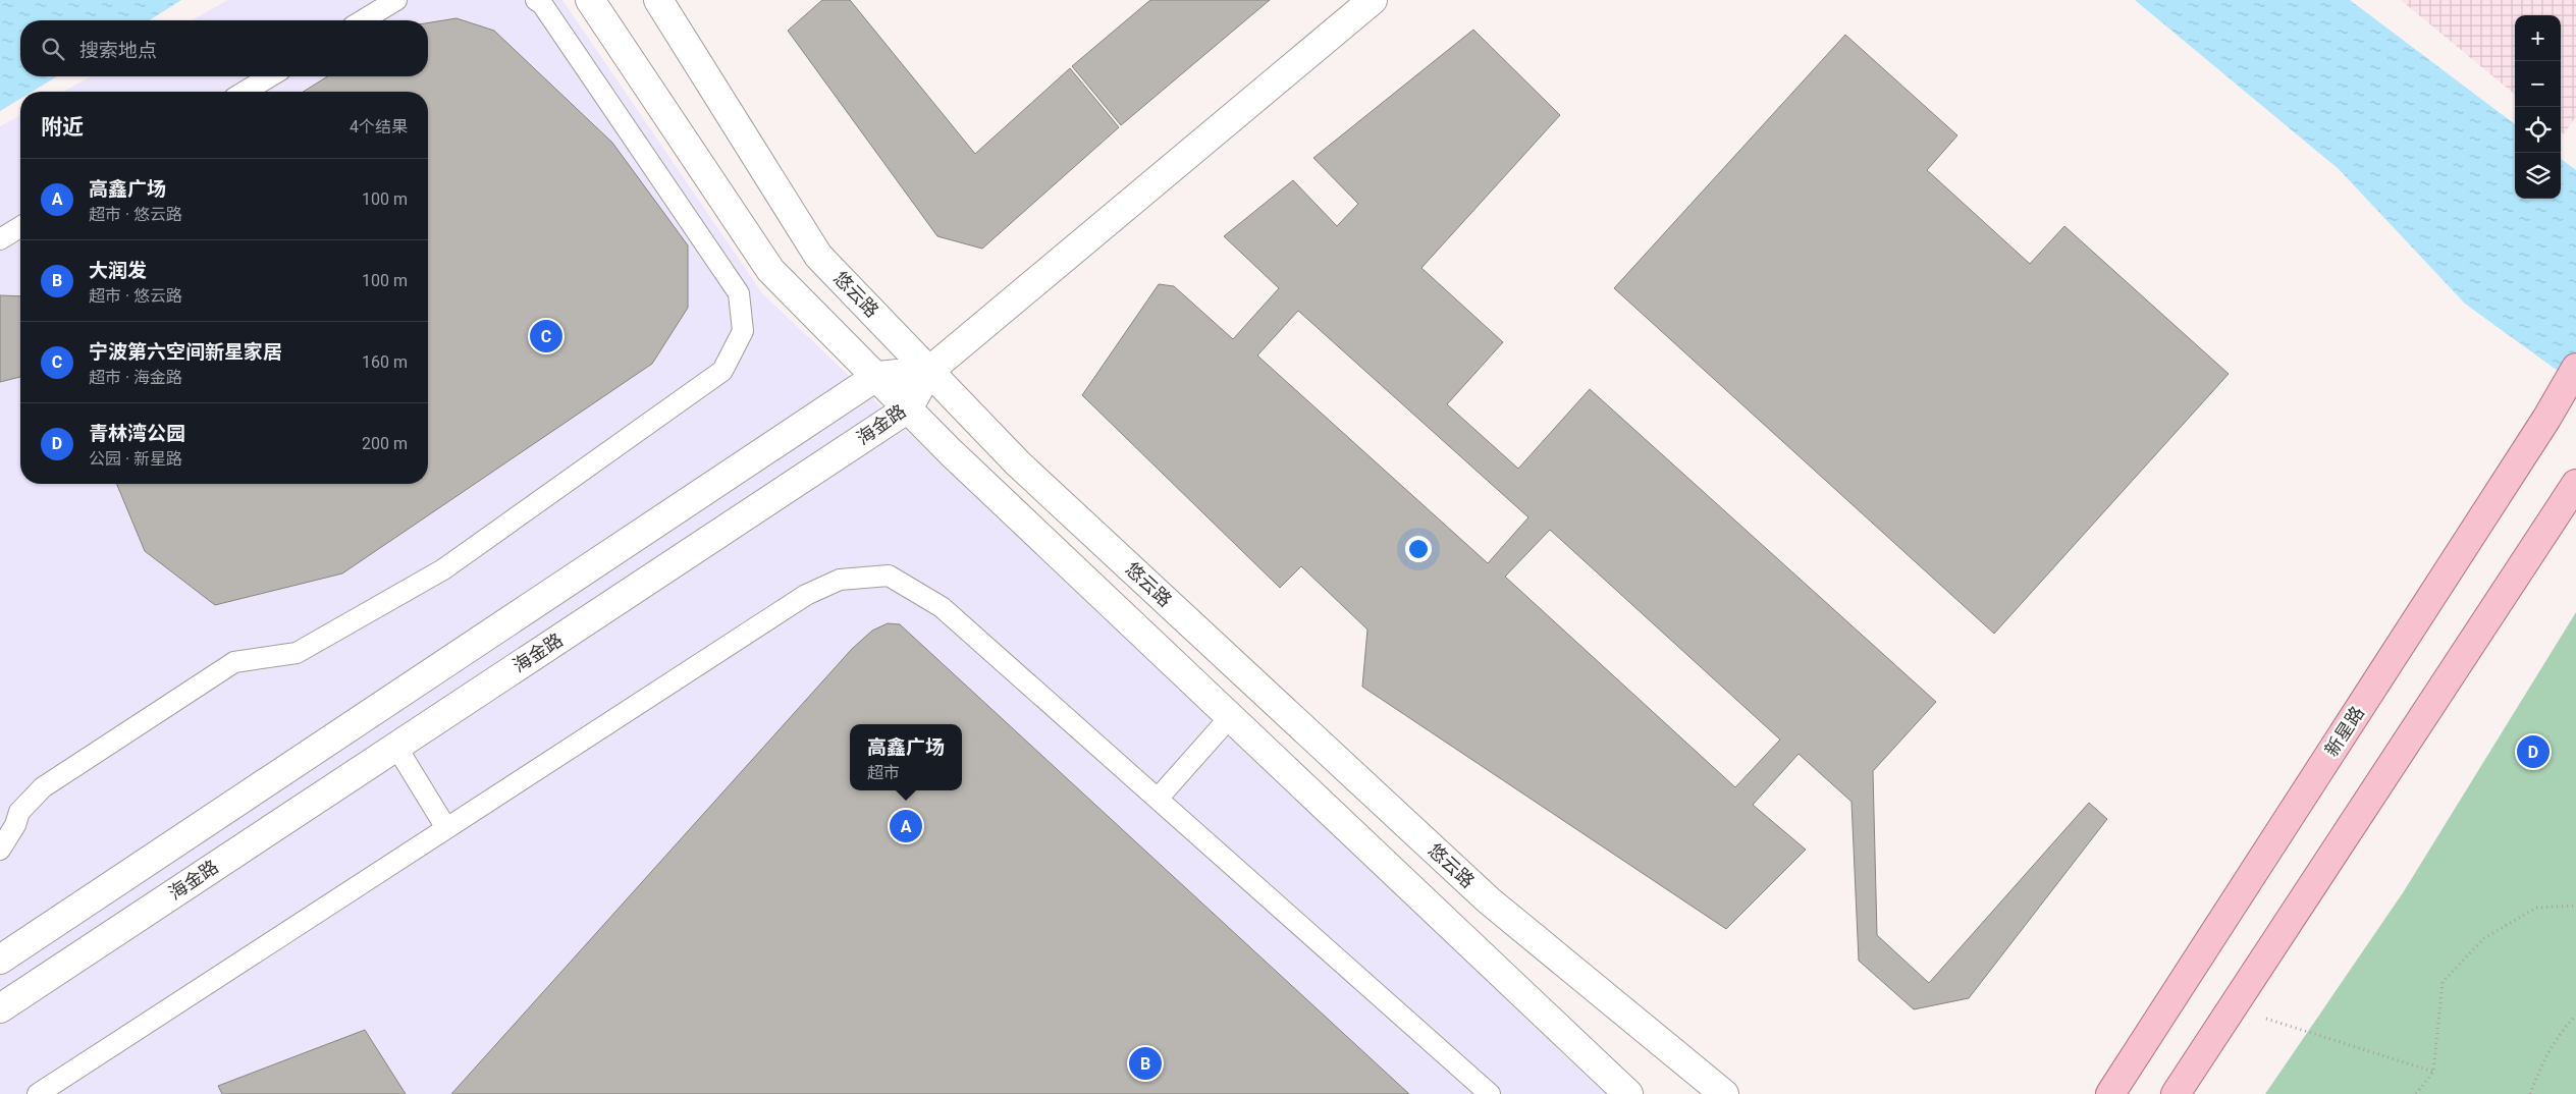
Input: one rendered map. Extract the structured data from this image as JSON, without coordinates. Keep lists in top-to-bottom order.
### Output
{
  "streets": {
    "main road": ["新星路"],
    "street": ["悠云路", "海金路"]
  },
  "crossings": [
    ["悠云路", "海金路"]
  ],
  "page": {
    "map_buttons": ["+", "−"],
    "search": "搜索地点",
    "heading": ["附近", "4个结果"],
    "list": [
      {
        "mark": "A",
        "name": "高鑫广场",
        "note": "超市 · 悠云路",
        "value": "100 m"
      },
      {
        "mark": "B",
        "name": "大润发",
        "note": "超市 · 悠云路",
        "value": "100 m"
      },
      {
        "mark": "C",
        "name": "宁波第六空间新星家居",
        "note": "超市 · 海金路",
        "value": "160 m"
      },
      {
        "mark": "D",
        "name": "青林湾公园",
        "note": "公园 · 新星路",
        "value": "200 m"
      }
    ],
    "pins": [
      "C",
      "D",
      "A",
      "B"
    ],
    "popup": ["高鑫广场", "超市"]
  }
}
